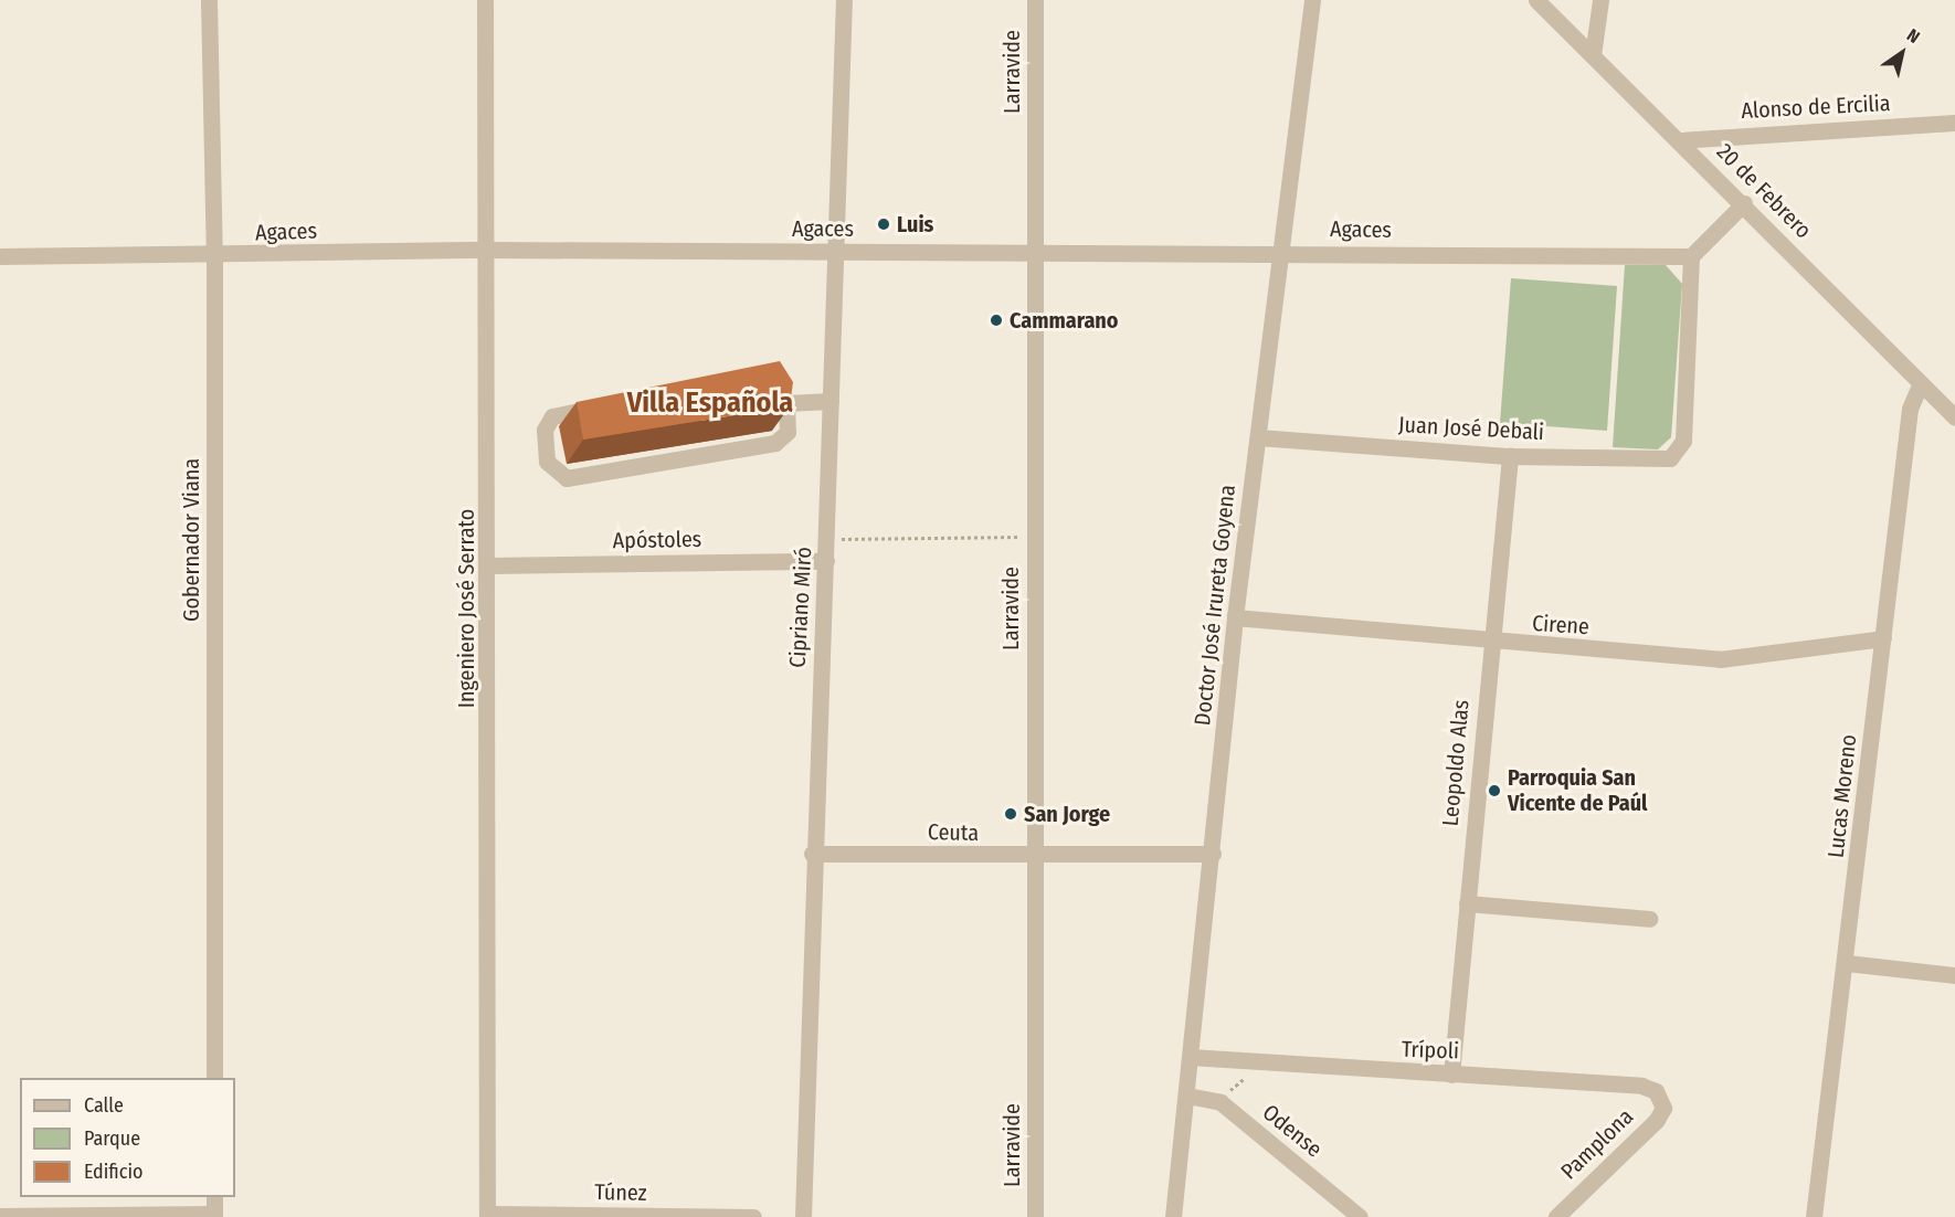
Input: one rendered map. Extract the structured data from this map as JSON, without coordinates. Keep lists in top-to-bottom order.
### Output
{
  "streets": {
    "street": [
      "Larravide",
      "Alonso de Ercilia",
      "20 de Febrero",
      "Agaces",
      "Juan José Debali",
      "Gobernador Viana",
      "Apóstoles",
      "Doctor José Irureta Goyena",
      "Cipriano Miró",
      "Ingeniero José Serrato",
      "Cirene",
      "Leopoldo Alas",
      "Lucas Moreno",
      "Ceuta",
      "Trípoli",
      "Odense",
      "Pamplona",
      "Túnez"
    ]
  },
  "crossings": [
    ["Larravide", "Agaces"],
    ["Larravide", "Ceuta"],
    ["Alonso de Ercilia", "20 de Febrero"],
    ["20 de Febrero", "Lucas Moreno"],
    ["Agaces", "Juan José Debali"],
    ["Agaces", "Gobernador Viana"],
    ["Agaces", "Doctor José Irureta Goyena"],
    ["Agaces", "Cipriano Miró"],
    ["Agaces", "Ingeniero José Serrato"],
    ["Juan José Debali", "Doctor José Irureta Goyena"],
    ["Juan José Debali", "Leopoldo Alas"],
    ["Apóstoles", "Cipriano Miró"],
    ["Apóstoles", "Ingeniero José Serrato"],
    ["Doctor José Irureta Goyena", "Cirene"],
    ["Doctor José Irureta Goyena", "Ceuta"],
    ["Doctor José Irureta Goyena", "Trípoli"],
    ["Doctor José Irureta Goyena", "Odense"],
    ["Cipriano Miró", "Ceuta"],
    ["Ingeniero José Serrato", "Túnez"],
    ["Cirene", "Leopoldo Alas"],
    ["Cirene", "Lucas Moreno"],
    ["Leopoldo Alas", "Trípoli"],
    ["Trípoli", "Pamplona"]
  ],
  "districts": ["Villa Española"],
  "places": [
    "Luis",
    "Cammarano",
    "Parroquia San Vicente de Paúl",
    "San Jorge"
  ],
  "legend": ["Calle", "Parque", "Edificio"],
  "north": "top right"
}
